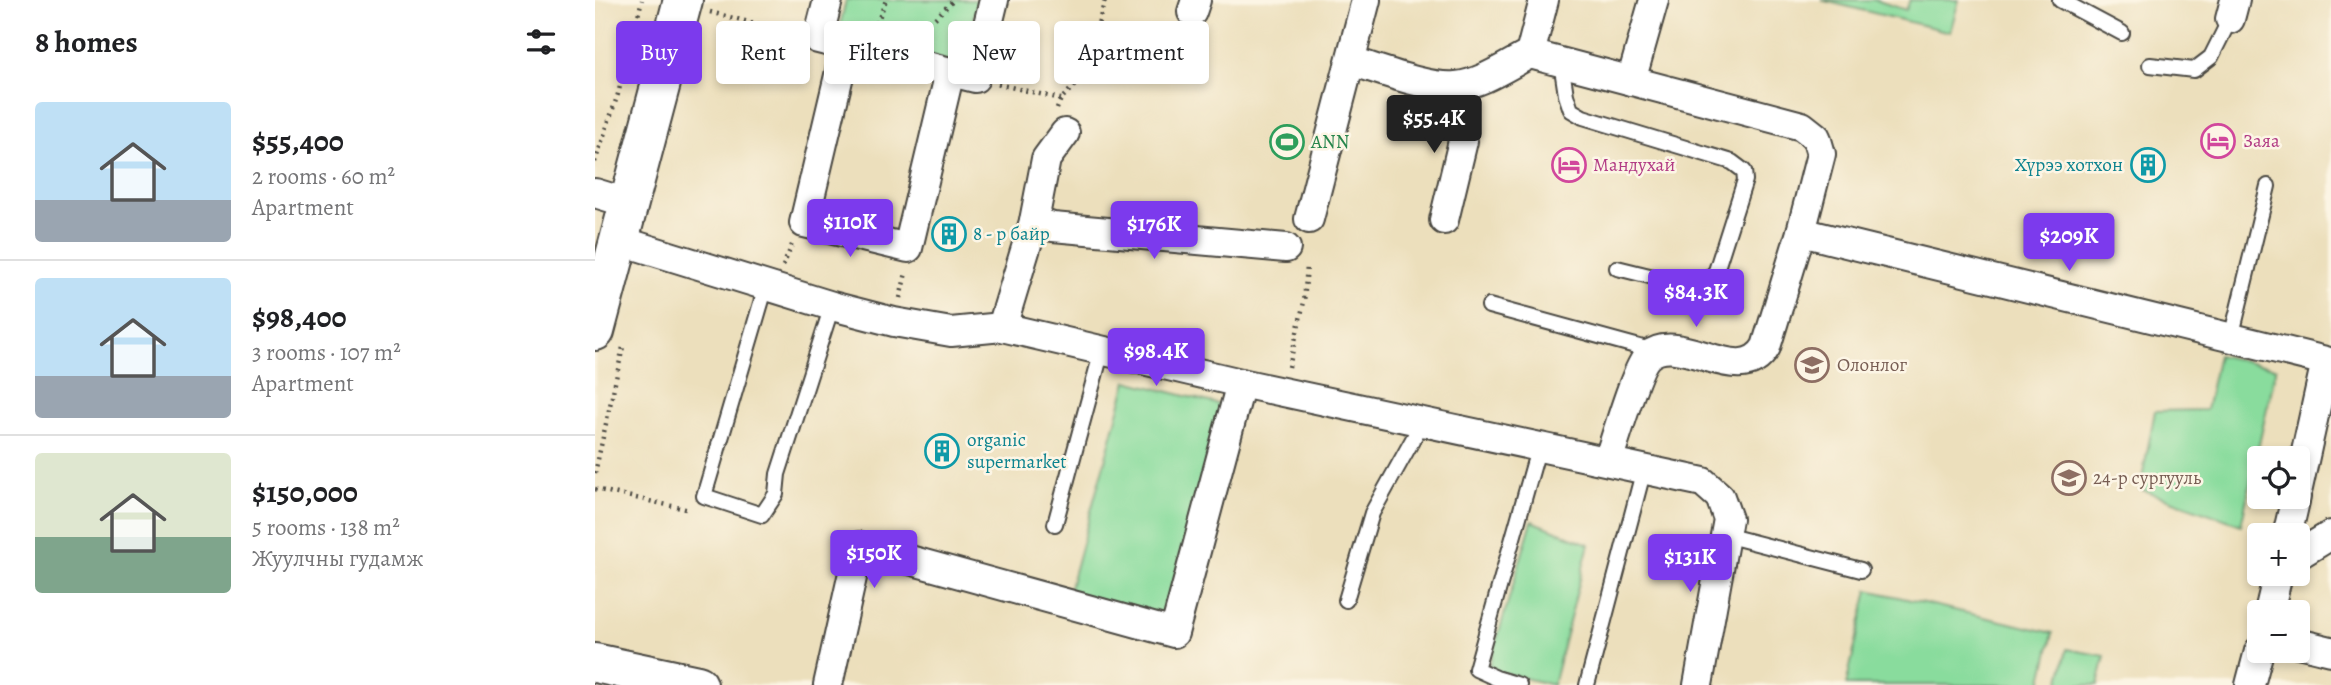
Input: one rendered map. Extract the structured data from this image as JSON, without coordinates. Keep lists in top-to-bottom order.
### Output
{
  "places": {
    "hotel": ["Заяа", "Мандухай"],
    "sports": ["ANN"],
    "building": ["Хүрээ хотхон", "8 - р байр", "organic supermarket"],
    "school or university": ["Олонлог", "24-р сургууль"]
  },
  "page": {
    "heading": "8 homes",
    "chip": [
      "Buy",
      "Rent",
      "Filters",
      "New",
      "Apartment"
    ],
    "list": [
      {
        "name": "$55,400",
        "note": "2 rooms · 60 m² · Apartment"
      },
      {
        "name": "$98,400",
        "note": "3 rooms · 107 m² · Apartment"
      },
      {
        "name": "$150,000",
        "note": "5 rooms · 138 m² · Жуулчны гудамж"
      }
    ],
    "price": [
      "$55.4K",
      "$110K",
      "$176K",
      "$209K",
      "$84.3K",
      "$98.4K",
      "$150K",
      "$131K"
    ],
    "map_buttons": ["+", "−"]
  }
}
